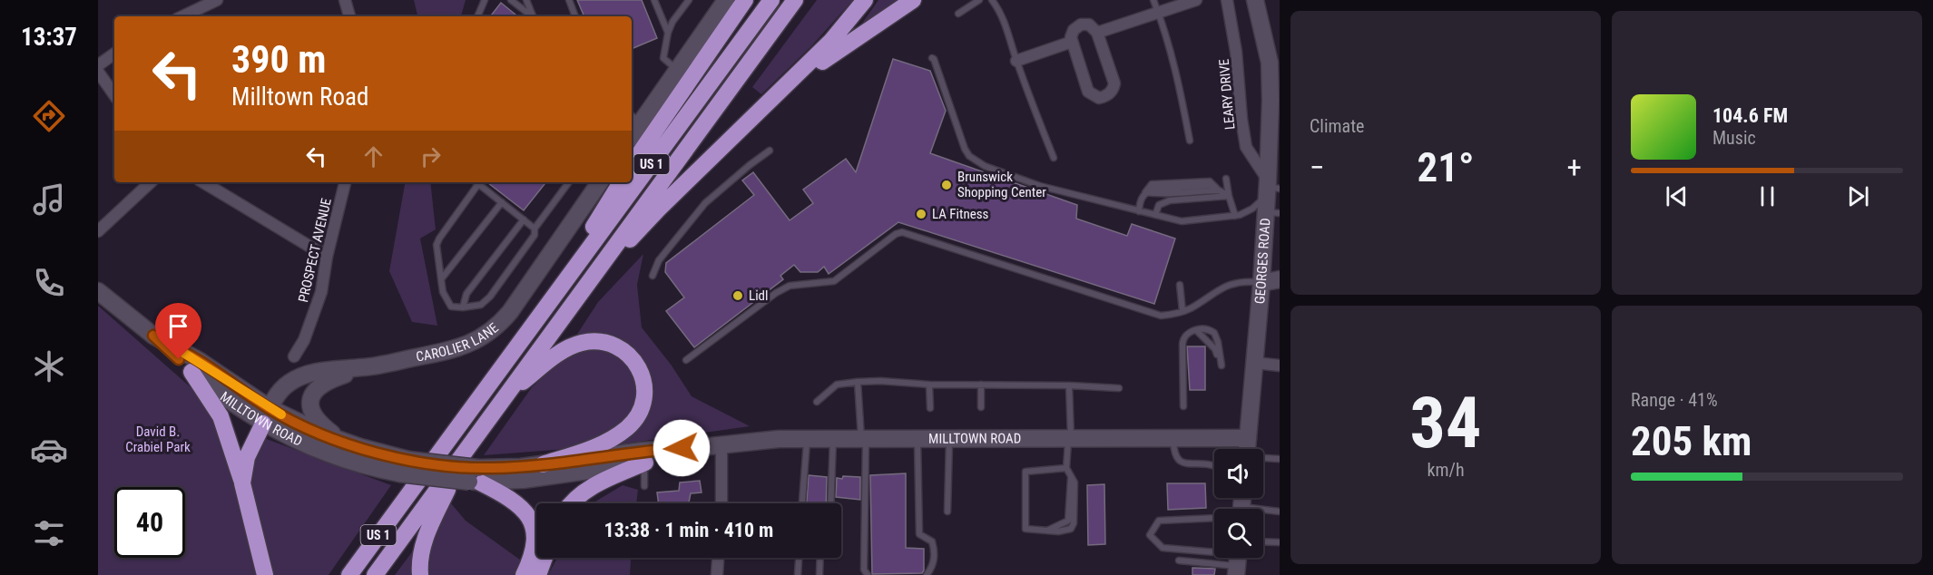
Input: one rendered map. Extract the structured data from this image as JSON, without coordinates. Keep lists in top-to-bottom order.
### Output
{
  "streets": {
    "highway": ["US 1"],
    "street": [
      "LEARY DRIVE",
      "PROSPECT AVENUE",
      "GEORGES ROAD",
      "CAROLIER LANE",
      "MILLTOWN ROAD"
    ]
  },
  "crossings": [
    ["LEARY DRIVE", "GEORGES ROAD"],
    ["GEORGES ROAD", "MILLTOWN ROAD"],
    ["CAROLIER LANE", "MILLTOWN ROAD"]
  ],
  "parks": ["David B. Crabiel Park"],
  "places": ["Brunswick Shopping Center", "LA Fitness", "Lidl"],
  "page": {
    "tabs": "13:37",
    "tile": [
      "Climate",
      ["34", "km/h"],
      ["Range · 41%", "205 km"]
    ],
    "turn": ["390 m", "Milltown Road"],
    "song": ["104.6 FM", "Music"],
    "heat": ["−", "21°", "+"],
    "limit": "40",
    "trip": "13:38 · 1 min · 410 m"
  }
}
